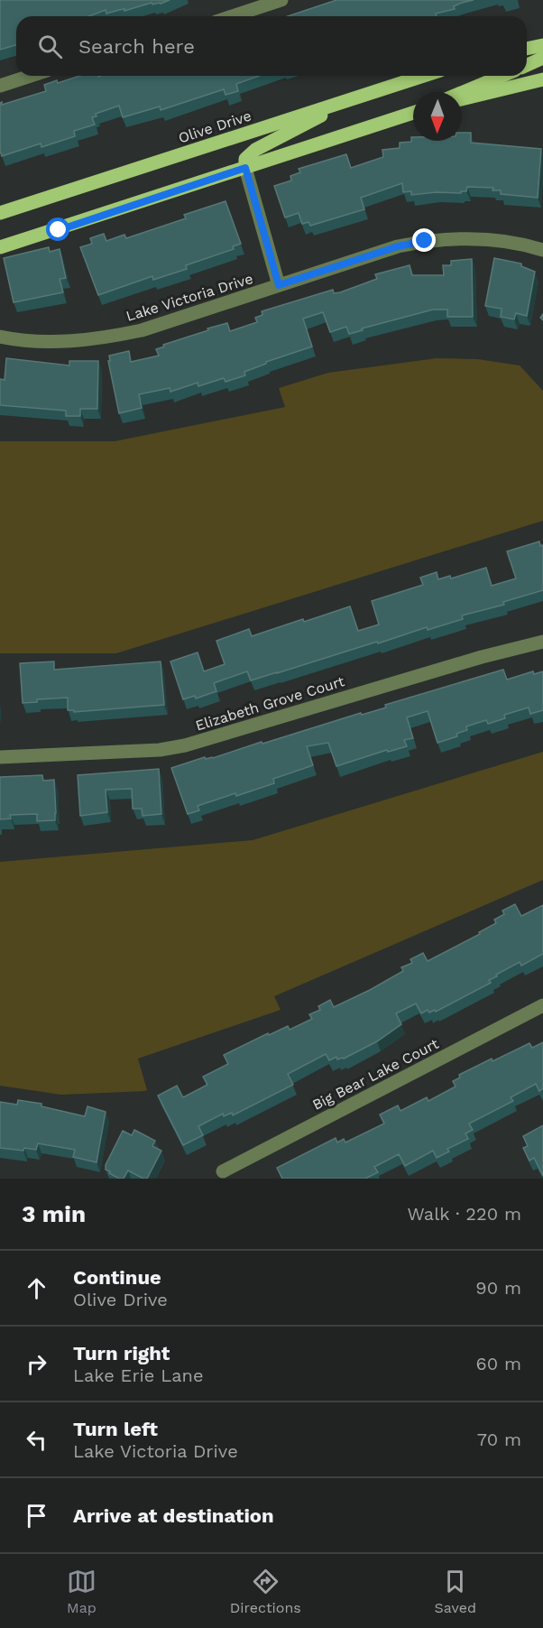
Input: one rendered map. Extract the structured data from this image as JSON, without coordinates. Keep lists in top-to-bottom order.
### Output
{
  "streets": {
    "main road": ["Olive Drive"],
    "street": ["Lake Victoria Drive", "Elizabeth Grove Court", "Big Bear Lake Court"]
  },
  "north": "bottom",
  "page": {
    "search": "Search here",
    "heading": ["3 min", "Walk · 220 m"],
    "list": [
      ["Continue", "Olive Drive", "90 m"],
      ["Turn right", "Lake Erie Lane", "60 m"],
      ["Turn left", "Lake Victoria Drive", "70 m"],
      "Arrive at destination"
    ],
    "nav": ["Map", "Directions", "Saved"]
  }
}
